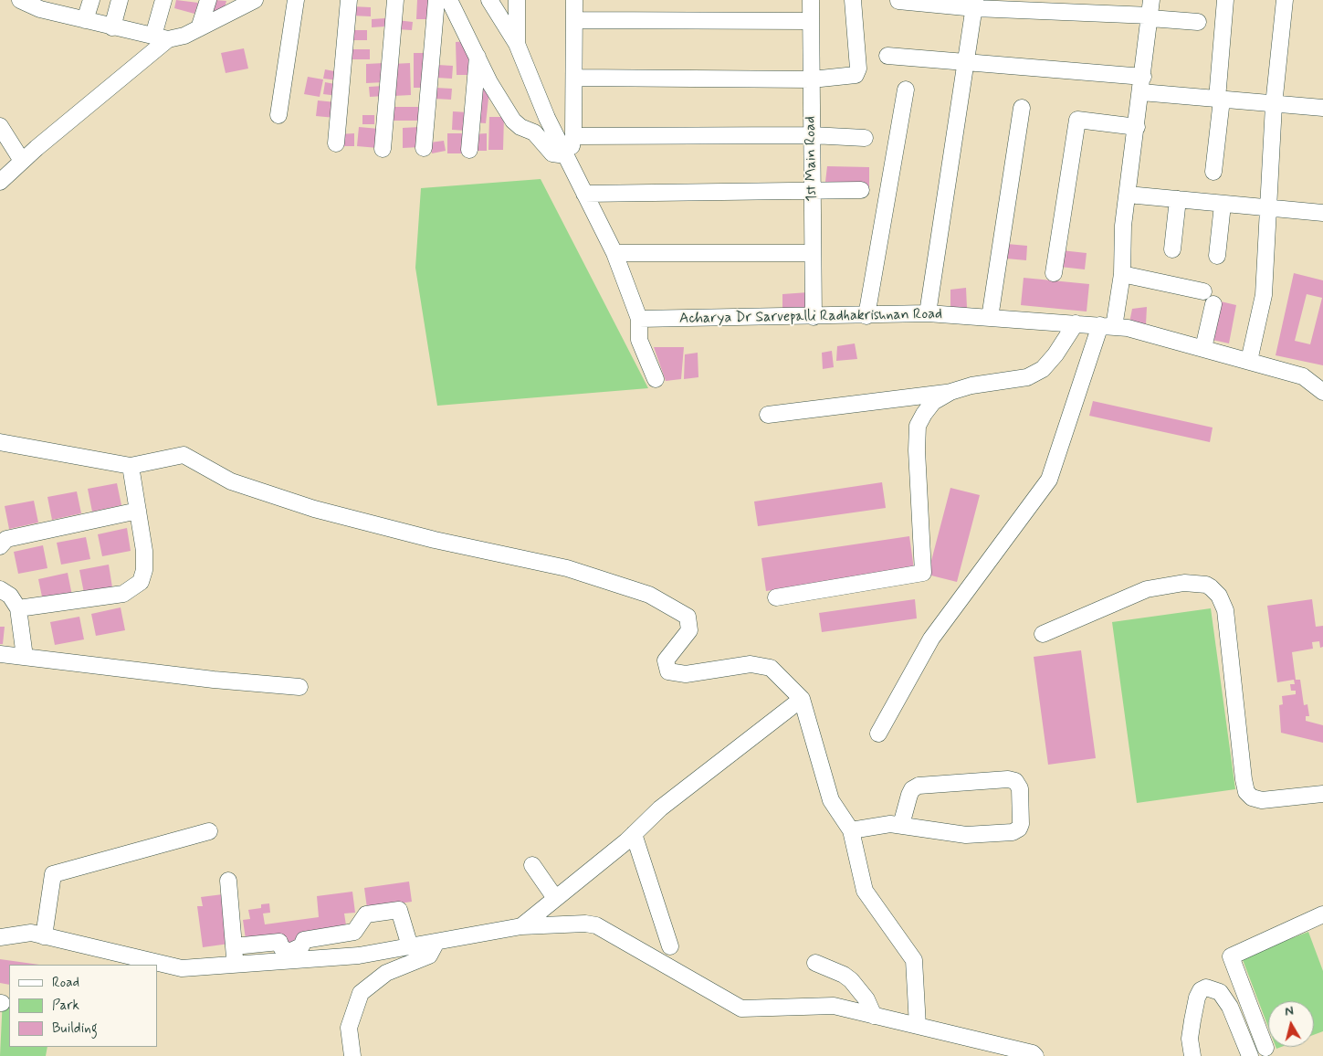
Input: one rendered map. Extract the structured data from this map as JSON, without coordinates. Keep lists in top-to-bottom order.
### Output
{
  "streets": {
    "street": ["1st Main Road", "Acharya Dr Sarvepalli Radhakrishnan Road"]
  },
  "crossings": [
    ["1st Main Road", "Acharya Dr Sarvepalli Radhakrishnan Road"]
  ],
  "legend": ["Road", "Park", "Building"],
  "north": "top"
}
